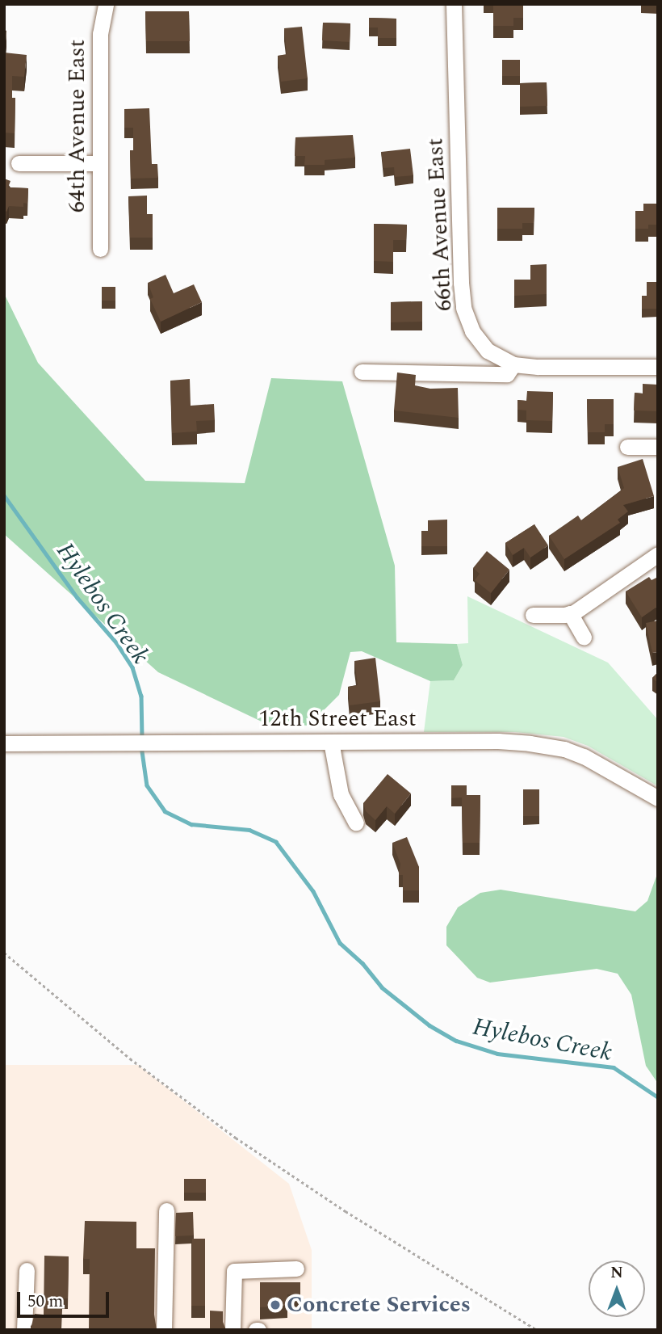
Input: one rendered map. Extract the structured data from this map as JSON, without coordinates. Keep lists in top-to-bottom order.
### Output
{
  "streets": {
    "street": ["64th Avenue East", "66th Avenue East", "12th Street East"]
  },
  "water": ["Hylebos Creek"],
  "places": ["Concrete Services"],
  "scale_bar": "50 m",
  "north": "top"
}
